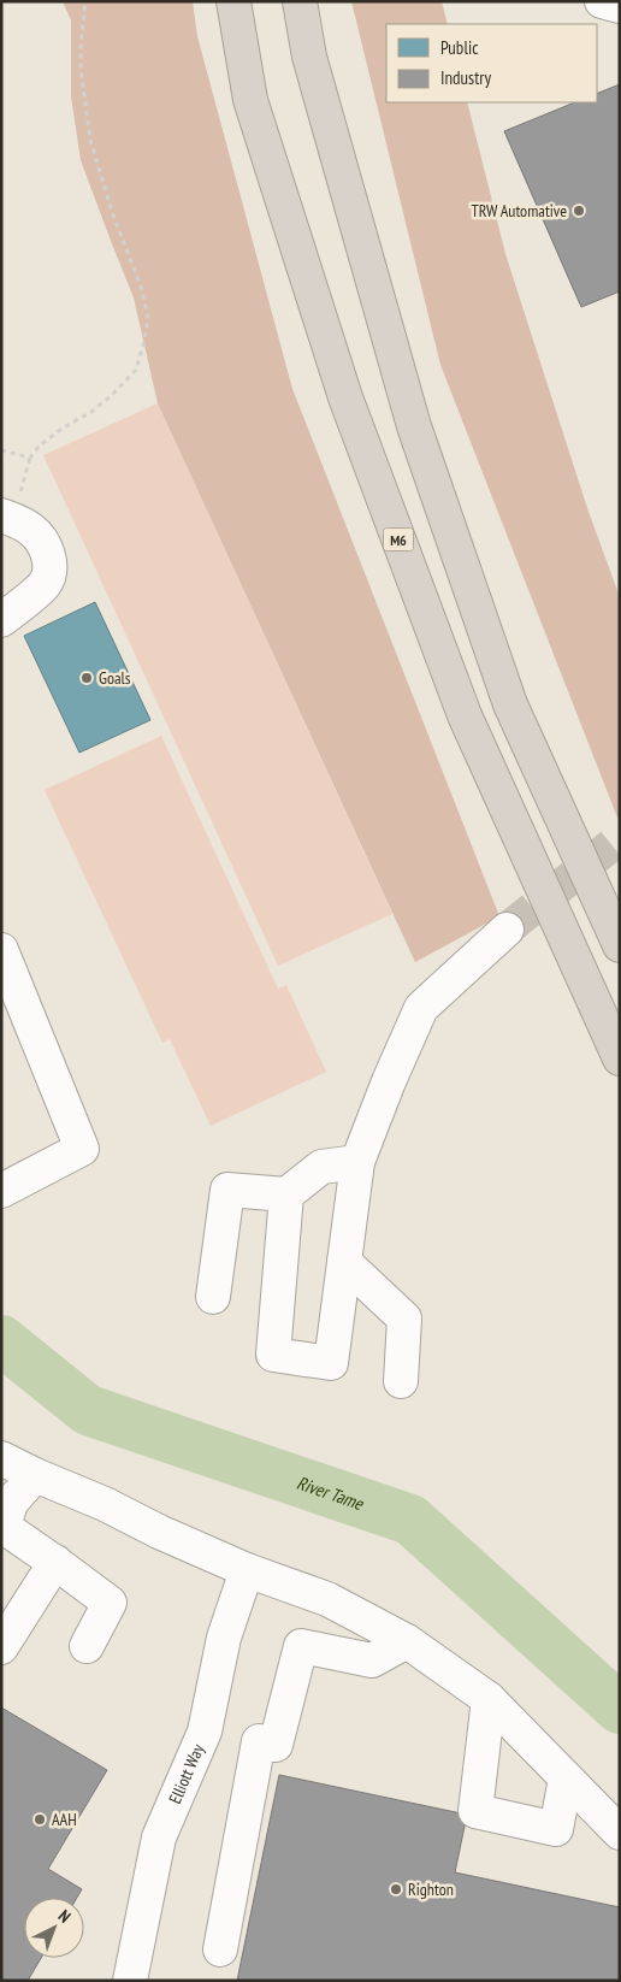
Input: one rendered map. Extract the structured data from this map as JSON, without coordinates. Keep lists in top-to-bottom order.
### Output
{
  "streets": {
    "highway": ["M6"],
    "street": ["Elliott Way"]
  },
  "water": ["River Tame"],
  "places": [
    "TRW Automative",
    "Goals",
    "AAH",
    "Righton"
  ],
  "legend": ["Public", "Industry"],
  "north": "top right"
}
